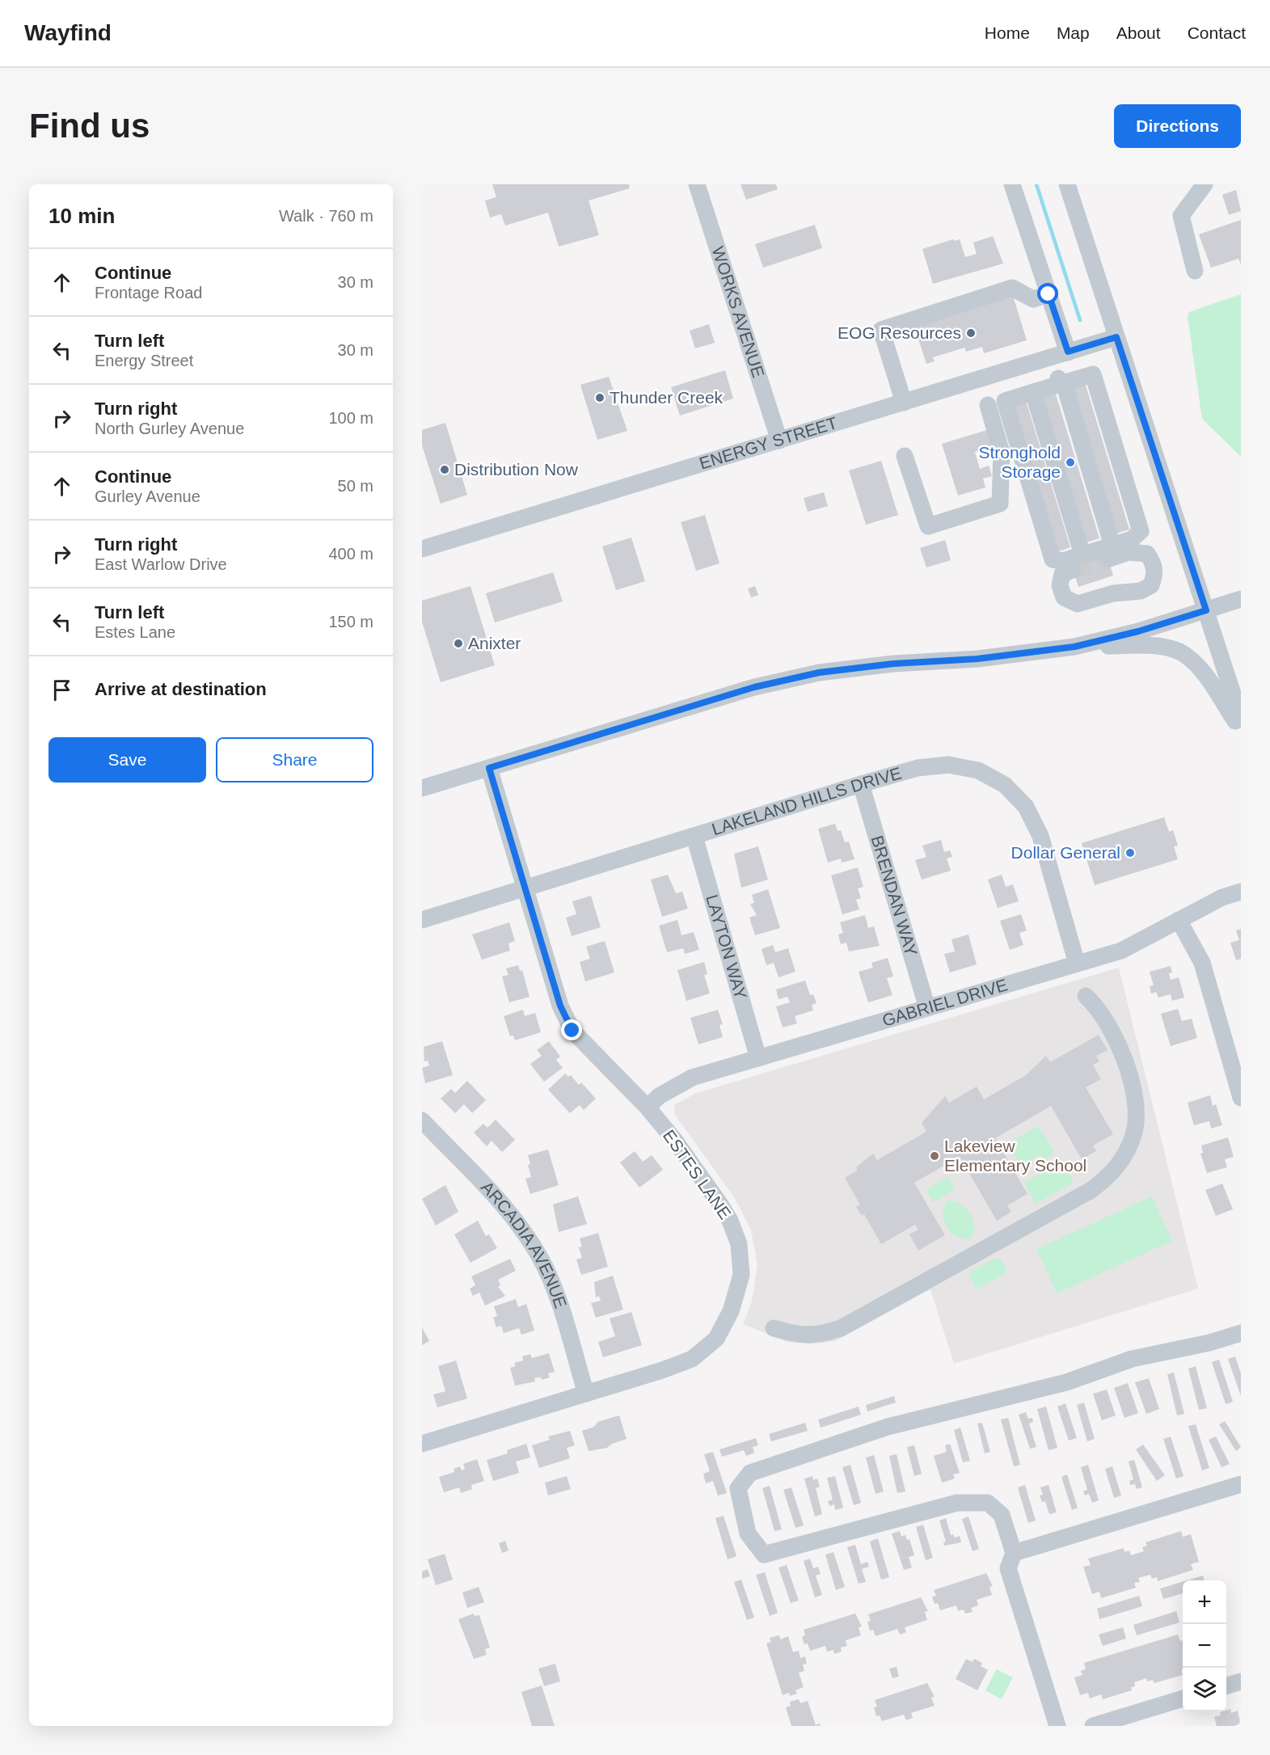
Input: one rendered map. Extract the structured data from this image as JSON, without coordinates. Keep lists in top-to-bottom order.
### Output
{
  "streets": {
    "street": [
      "WORKS AVENUE",
      "ENERGY STREET",
      "LAKELAND HILLS DRIVE",
      "BRENDAN WAY",
      "LAYTON WAY",
      "GABRIEL DRIVE",
      "ESTES LANE",
      "ARCADIA AVENUE"
    ]
  },
  "crossings": [
    ["WORKS AVENUE", "ENERGY STREET"],
    ["LAKELAND HILLS DRIVE", "BRENDAN WAY"],
    ["LAKELAND HILLS DRIVE", "LAYTON WAY"],
    ["LAKELAND HILLS DRIVE", "GABRIEL DRIVE"],
    ["LAKELAND HILLS DRIVE", "ESTES LANE"],
    ["BRENDAN WAY", "GABRIEL DRIVE"],
    ["LAYTON WAY", "GABRIEL DRIVE"],
    ["GABRIEL DRIVE", "ESTES LANE"],
    ["ESTES LANE", "ARCADIA AVENUE"]
  ],
  "places": [
    "EOG Resources",
    "Thunder Creek",
    "Stronghold Storage",
    "Distribution Now",
    "Anixter",
    "Dollar General",
    "Lakeview Elementary School"
  ],
  "page": {
    "header": "Wayfind",
    "nav": [
      "Home",
      "Map",
      "About",
      "Contact"
    ],
    "buttons": [
      "Directions",
      ["Save", "Share"]
    ],
    "title": "Find us",
    "heading": ["10 min", "Walk · 760 m"],
    "list": [
      ["Continue", "Frontage Road", "30 m"],
      ["Turn left", "Energy Street", "30 m"],
      ["Turn right", "North Gurley Avenue", "100 m"],
      ["Continue", "Gurley Avenue", "50 m"],
      ["Turn right", "East Warlow Drive", "400 m"],
      ["Turn left", "Estes Lane", "150 m"],
      "Arrive at destination"
    ],
    "map_buttons": ["+", "−"]
  }
}
